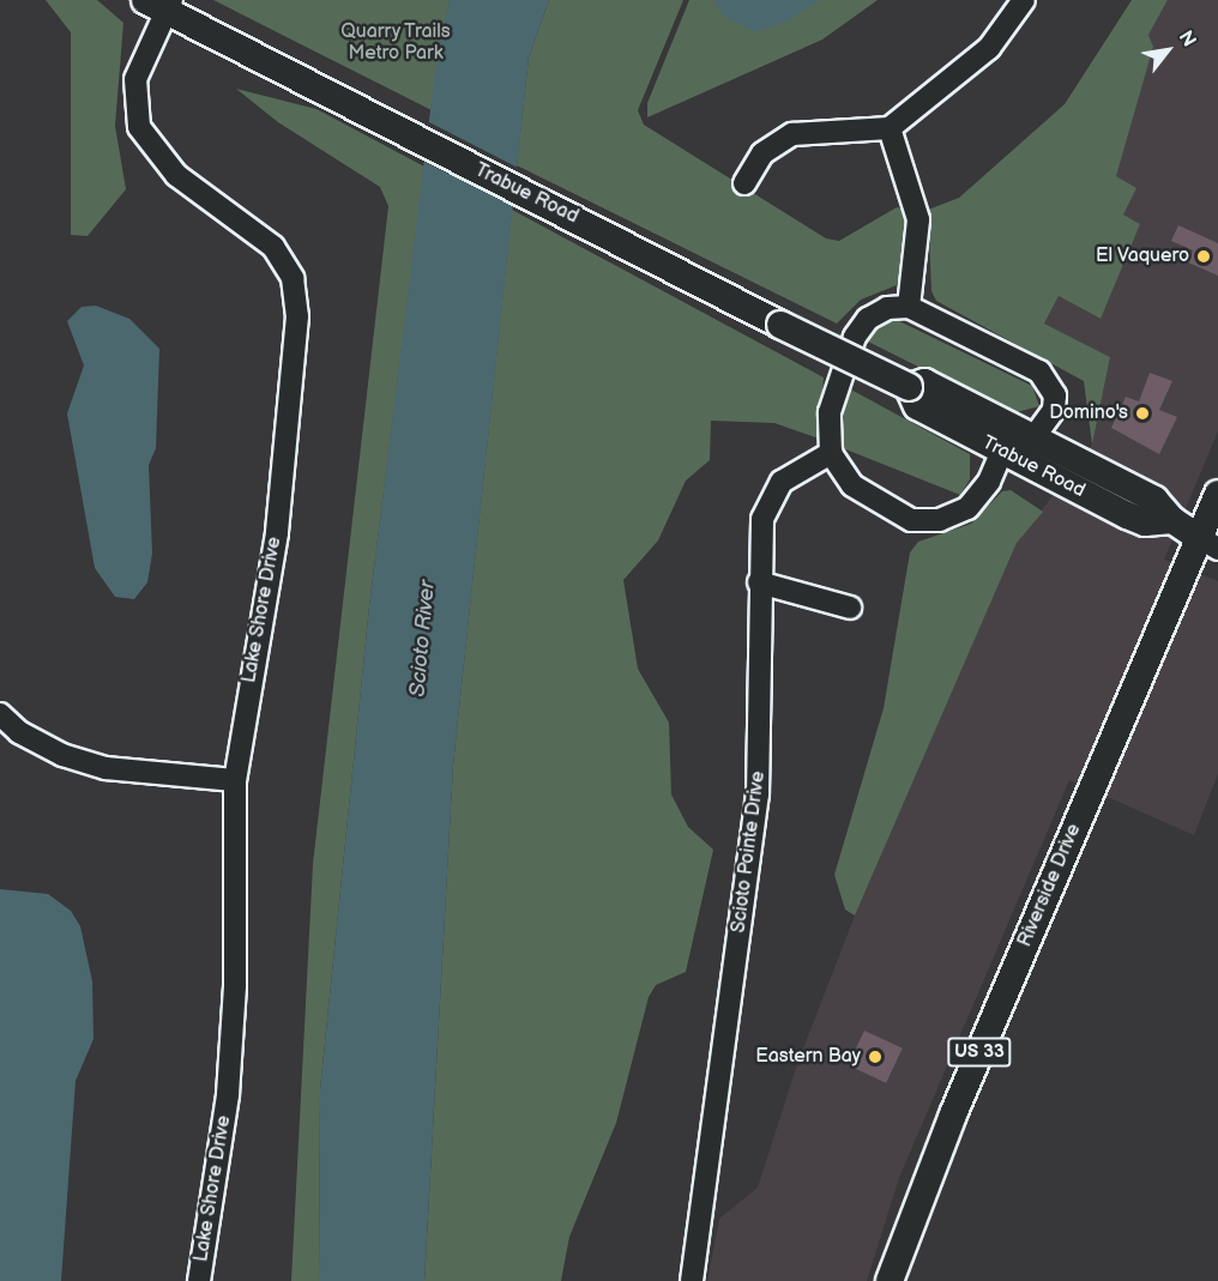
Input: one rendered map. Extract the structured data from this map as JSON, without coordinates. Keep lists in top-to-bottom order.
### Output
{
  "streets": {
    "main road": ["Trabue Road", "Riverside Drive", "US 33"],
    "street": ["Lake Shore Drive", "Scioto Pointe Drive"]
  },
  "crossings": [
    ["Trabue Road", "Lake Shore Drive"],
    ["Trabue Road", "Riverside Drive"]
  ],
  "water": ["Scioto River"],
  "parks": ["Quarry Trails Metro Park"],
  "places": ["El Vaquero", "Domino's", "Eastern Bay"],
  "north": "top right"
}
